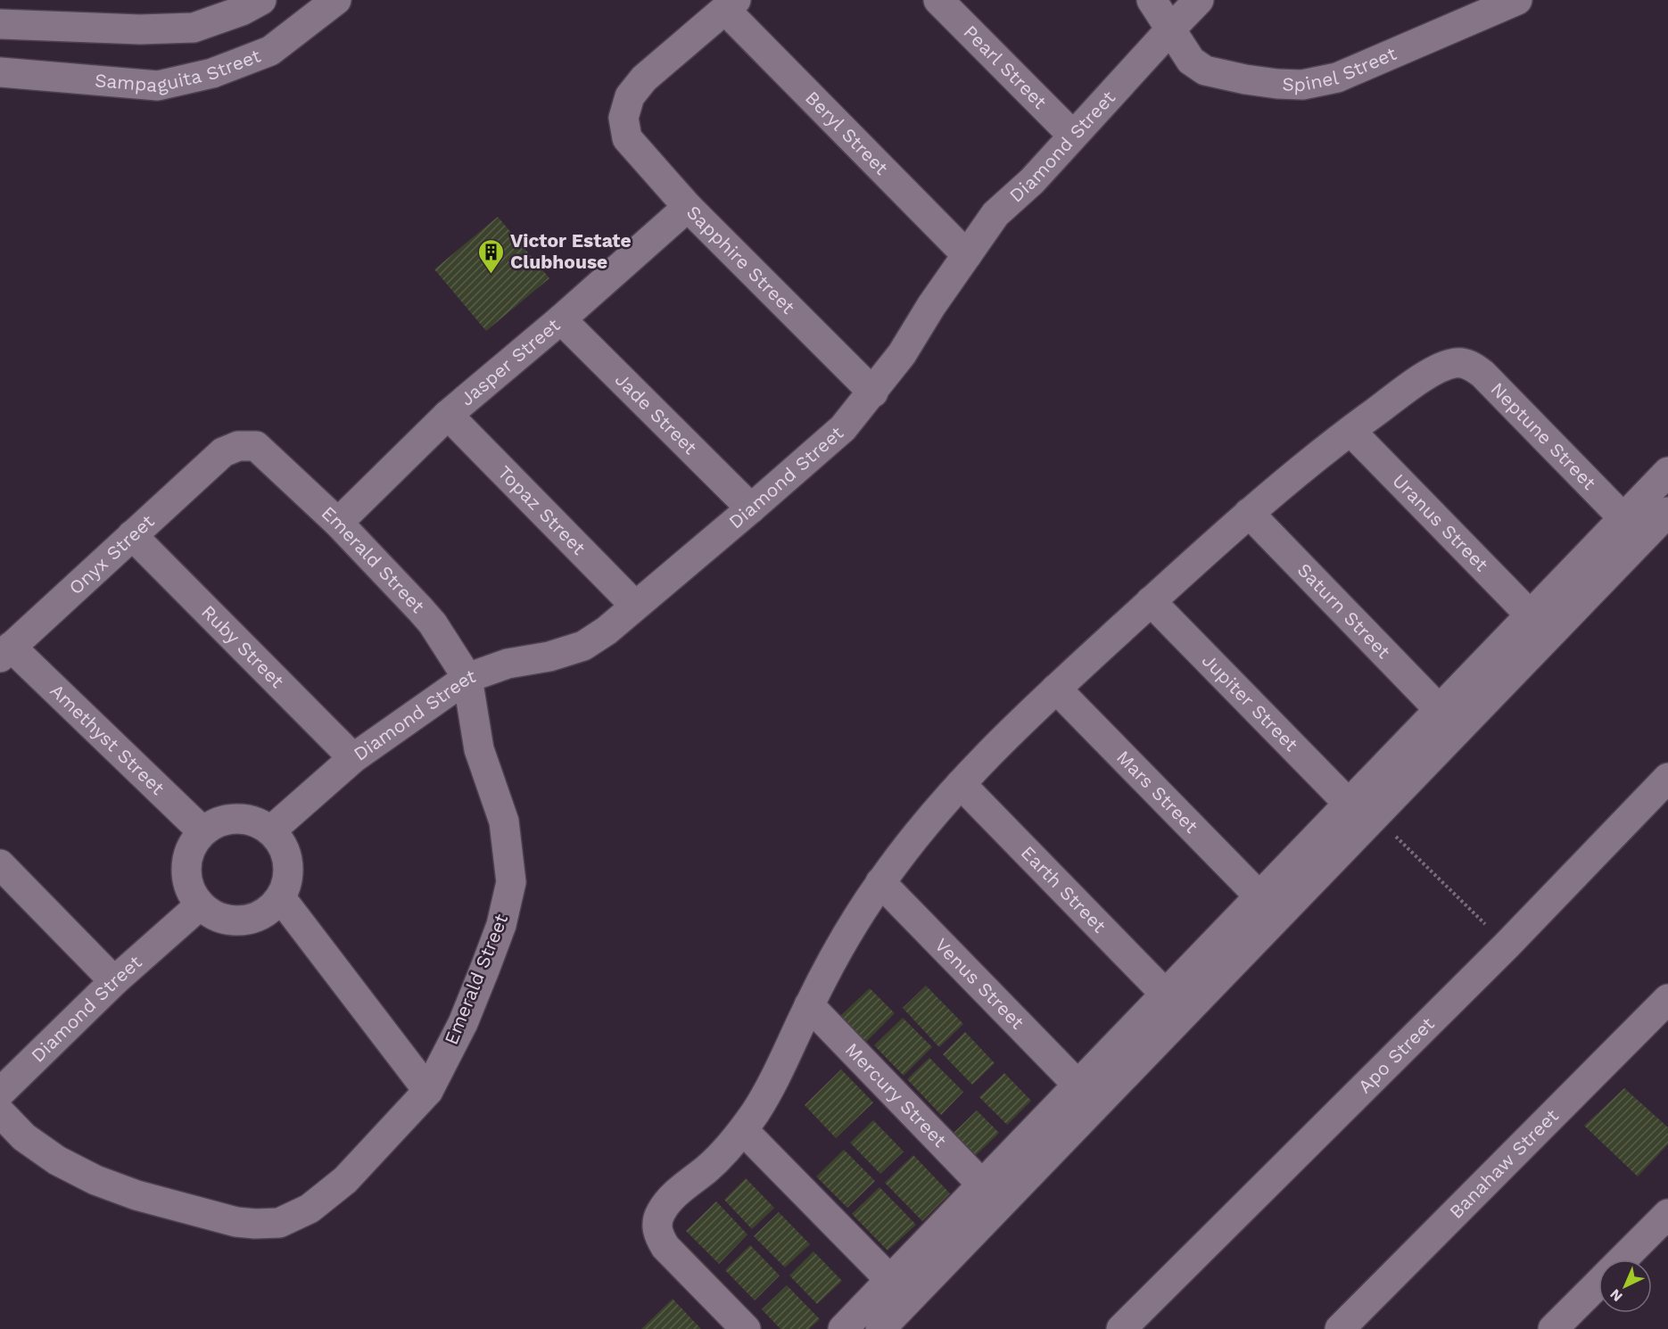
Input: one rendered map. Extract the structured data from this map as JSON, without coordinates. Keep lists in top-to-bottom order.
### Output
{
  "streets": {
    "street": [
      "Sampaguita Street",
      "Spinel Street",
      "Pearl Street",
      "Beryl Street",
      "Diamond Street",
      "Sapphire Street",
      "Jasper Street",
      "Jade Street",
      "Neptune Street",
      "Topaz Street",
      "Uranus Street",
      "Onyx Street",
      "Emerald Street",
      "Saturn Street",
      "Ruby Street",
      "Jupiter Street",
      "Amethyst Street",
      "Mars Street",
      "Earth Street",
      "Venus Street",
      "Apo Street",
      "Mercury Street",
      "Banahaw Street"
    ]
  },
  "crossings": [
    ["Spinel Street", "Diamond Street"],
    ["Pearl Street", "Diamond Street"],
    ["Beryl Street", "Diamond Street"],
    ["Beryl Street", "Sapphire Street"],
    ["Diamond Street", "Sapphire Street"],
    ["Diamond Street", "Jade Street"],
    ["Diamond Street", "Topaz Street"],
    ["Diamond Street", "Emerald Street"],
    ["Diamond Street", "Ruby Street"],
    ["Diamond Street", "Amethyst Street"],
    ["Sapphire Street", "Jasper Street"],
    ["Jasper Street", "Jade Street"],
    ["Jasper Street", "Topaz Street"],
    ["Jasper Street", "Emerald Street"],
    ["Neptune Street", "Uranus Street"],
    ["Onyx Street", "Emerald Street"],
    ["Onyx Street", "Ruby Street"],
    ["Onyx Street", "Amethyst Street"]
  ],
  "places": {
    "building": ["Victor Estate Clubhouse"]
  },
  "north": "bottom left"
}
